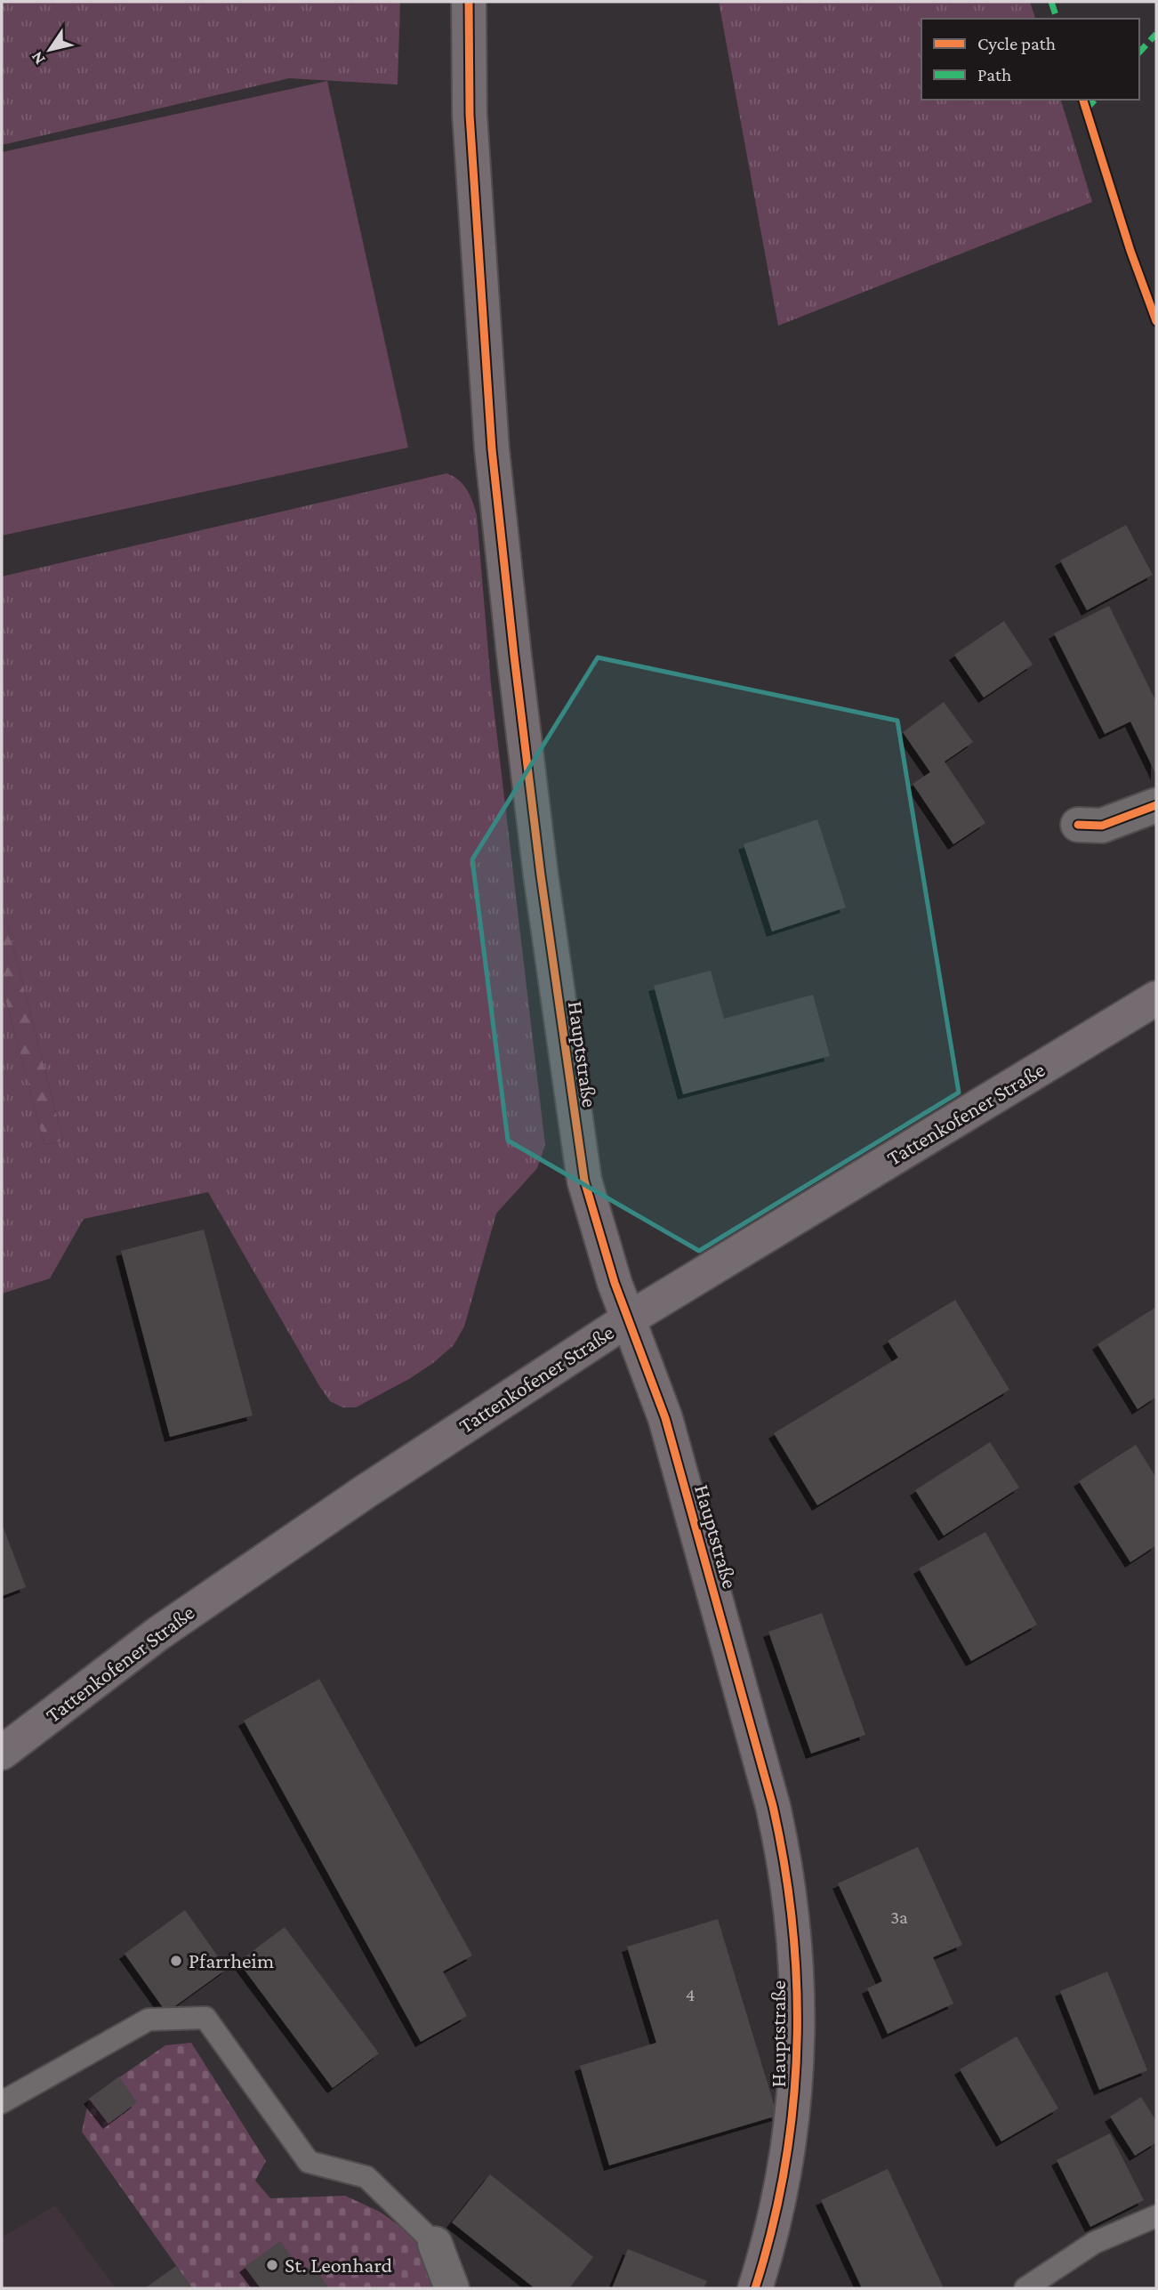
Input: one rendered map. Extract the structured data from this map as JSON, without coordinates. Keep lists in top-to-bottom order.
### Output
{
  "streets": {
    "main road": ["Hauptstraße", "Tattenkofener Straße"]
  },
  "crossings": [
    ["Hauptstraße", "Tattenkofener Straße"]
  ],
  "places": ["Pfarrheim", "St. Leonhard"],
  "house_numbers": ["3a", "4"],
  "legend": ["Cycle path", "Path"],
  "north": "bottom left"
}
